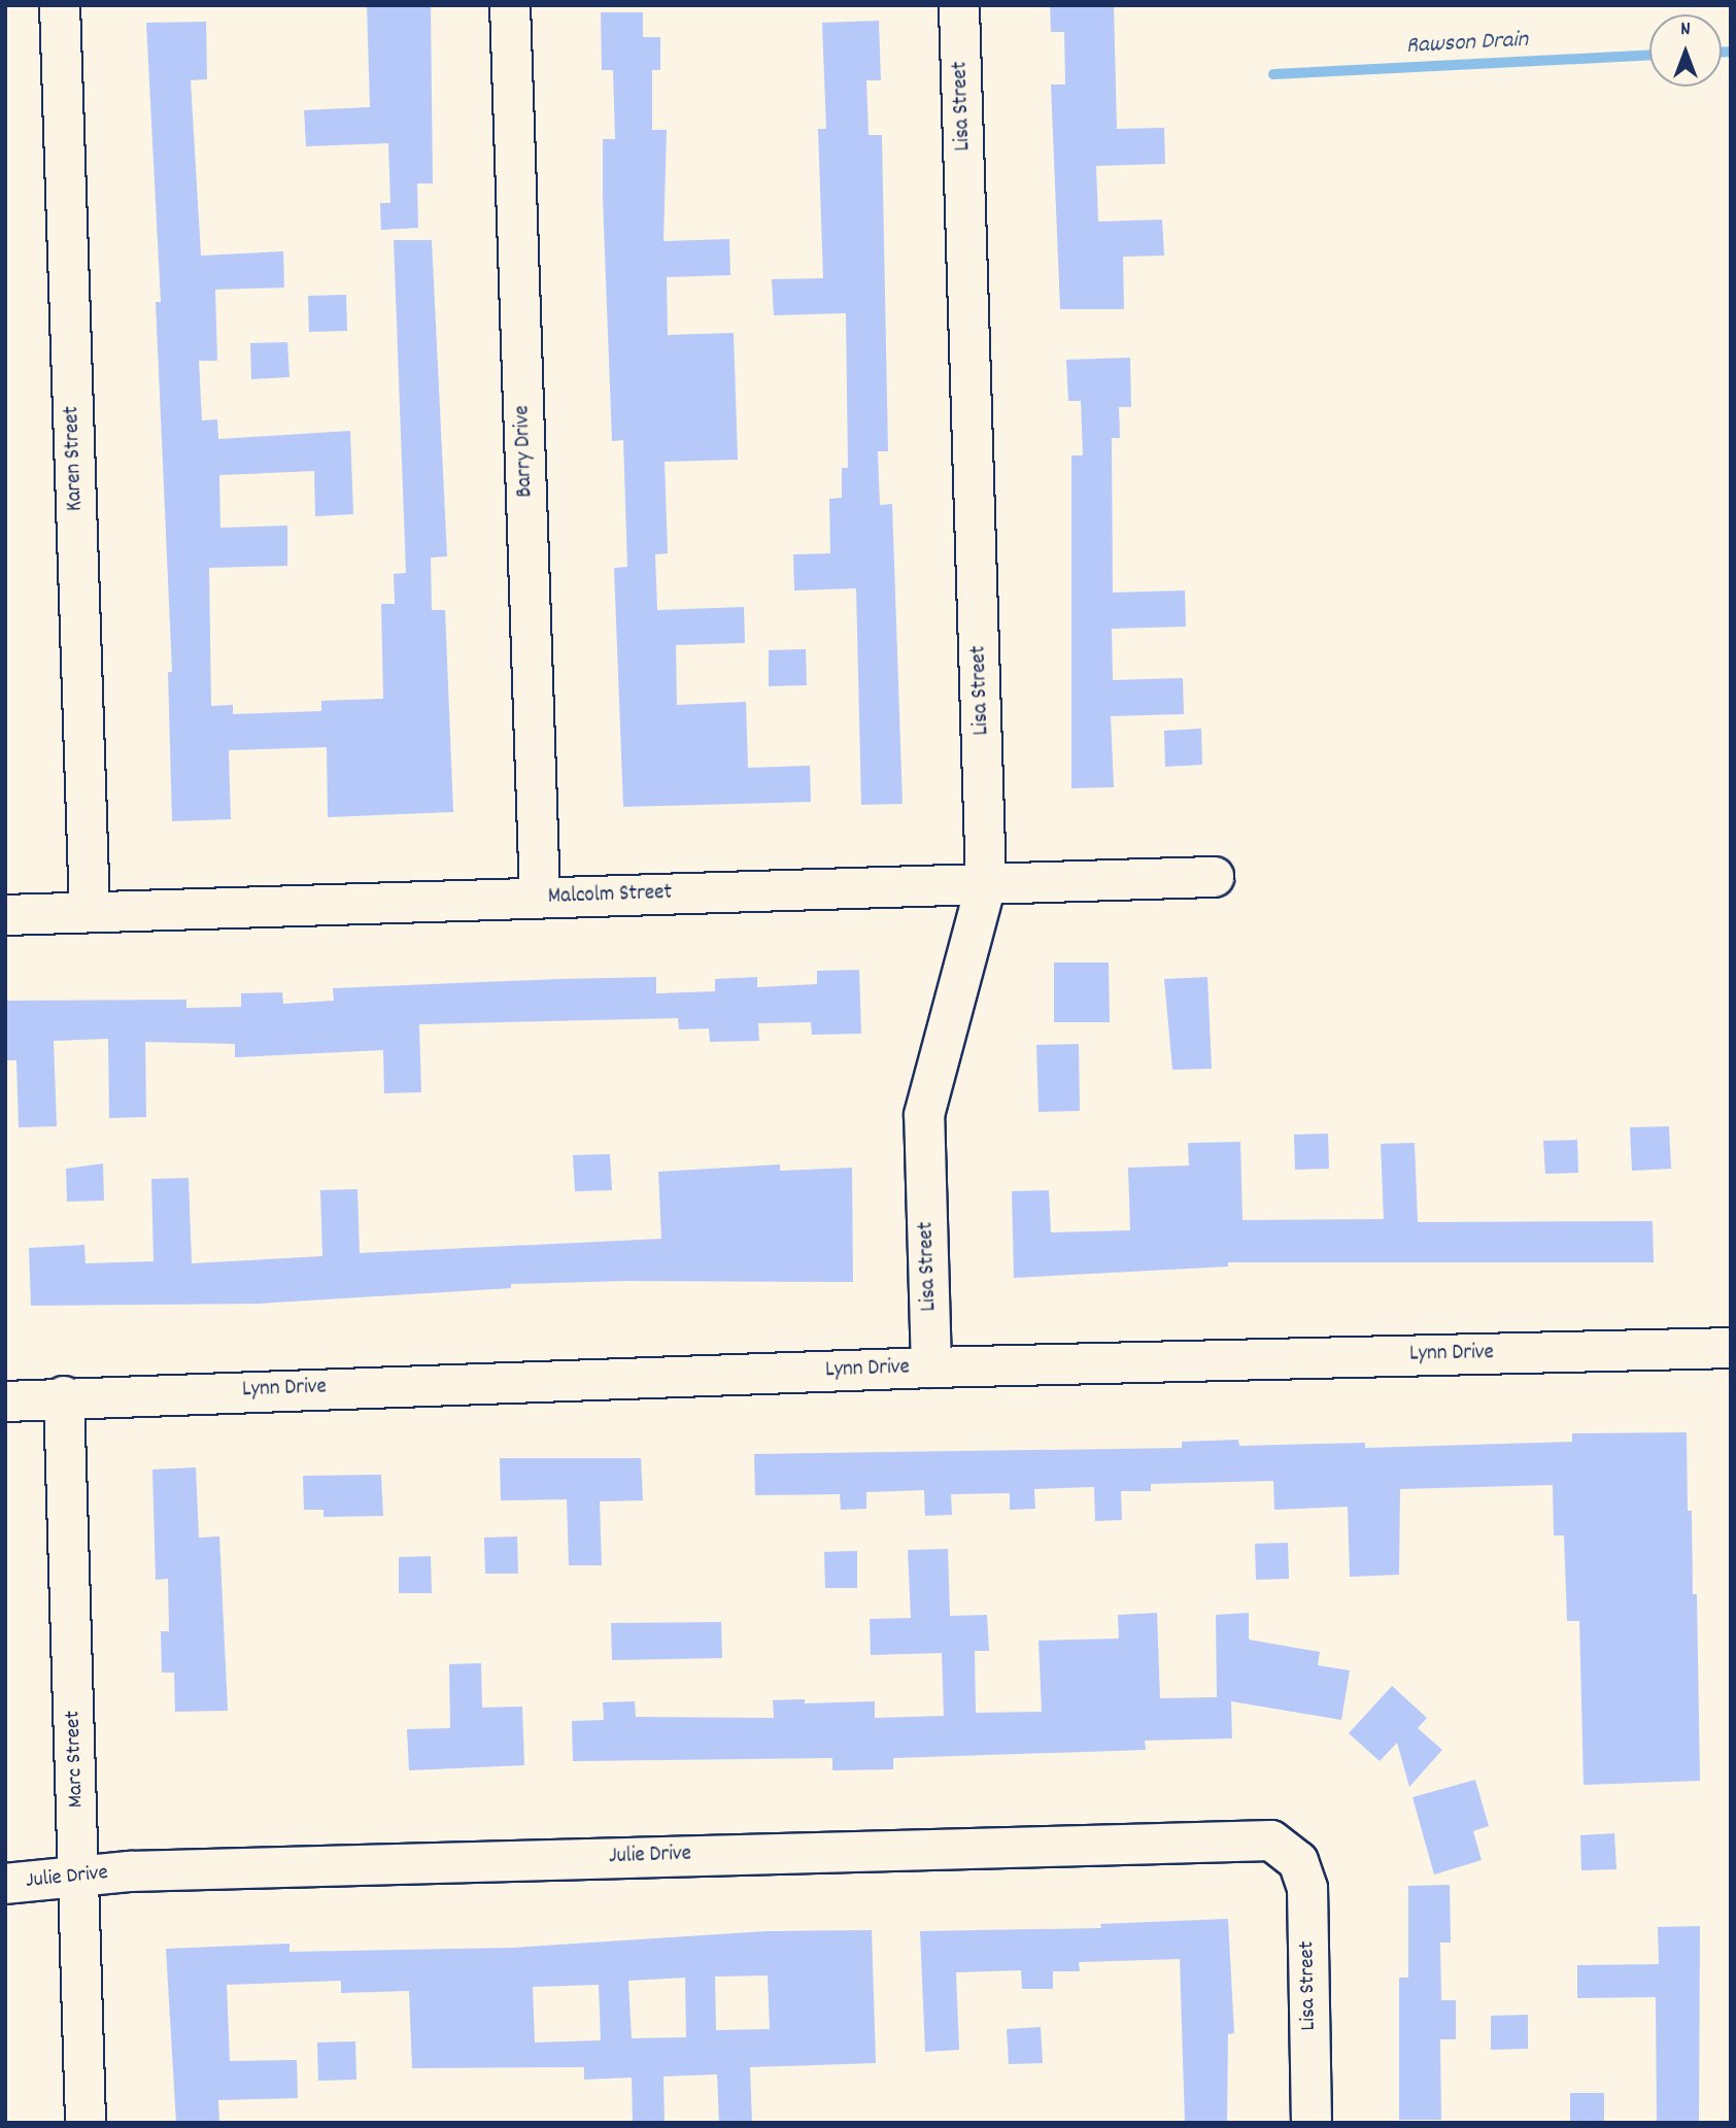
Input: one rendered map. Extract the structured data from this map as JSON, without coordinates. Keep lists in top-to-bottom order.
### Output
{
  "streets": {
    "street": [
      "Lisa Street",
      "Barry Drive",
      "Karen Street",
      "Malcolm Street",
      "Lynn Drive",
      "Marc Street",
      "Julie Drive"
    ]
  },
  "crossings": [
    ["Lisa Street", "Malcolm Street"],
    ["Lisa Street", "Lynn Drive"],
    ["Lisa Street", "Julie Drive"],
    ["Barry Drive", "Malcolm Street"],
    ["Karen Street", "Malcolm Street"],
    ["Lynn Drive", "Marc Street"],
    ["Marc Street", "Julie Drive"]
  ],
  "water": ["Rawson Drain"],
  "north": "top"
}
